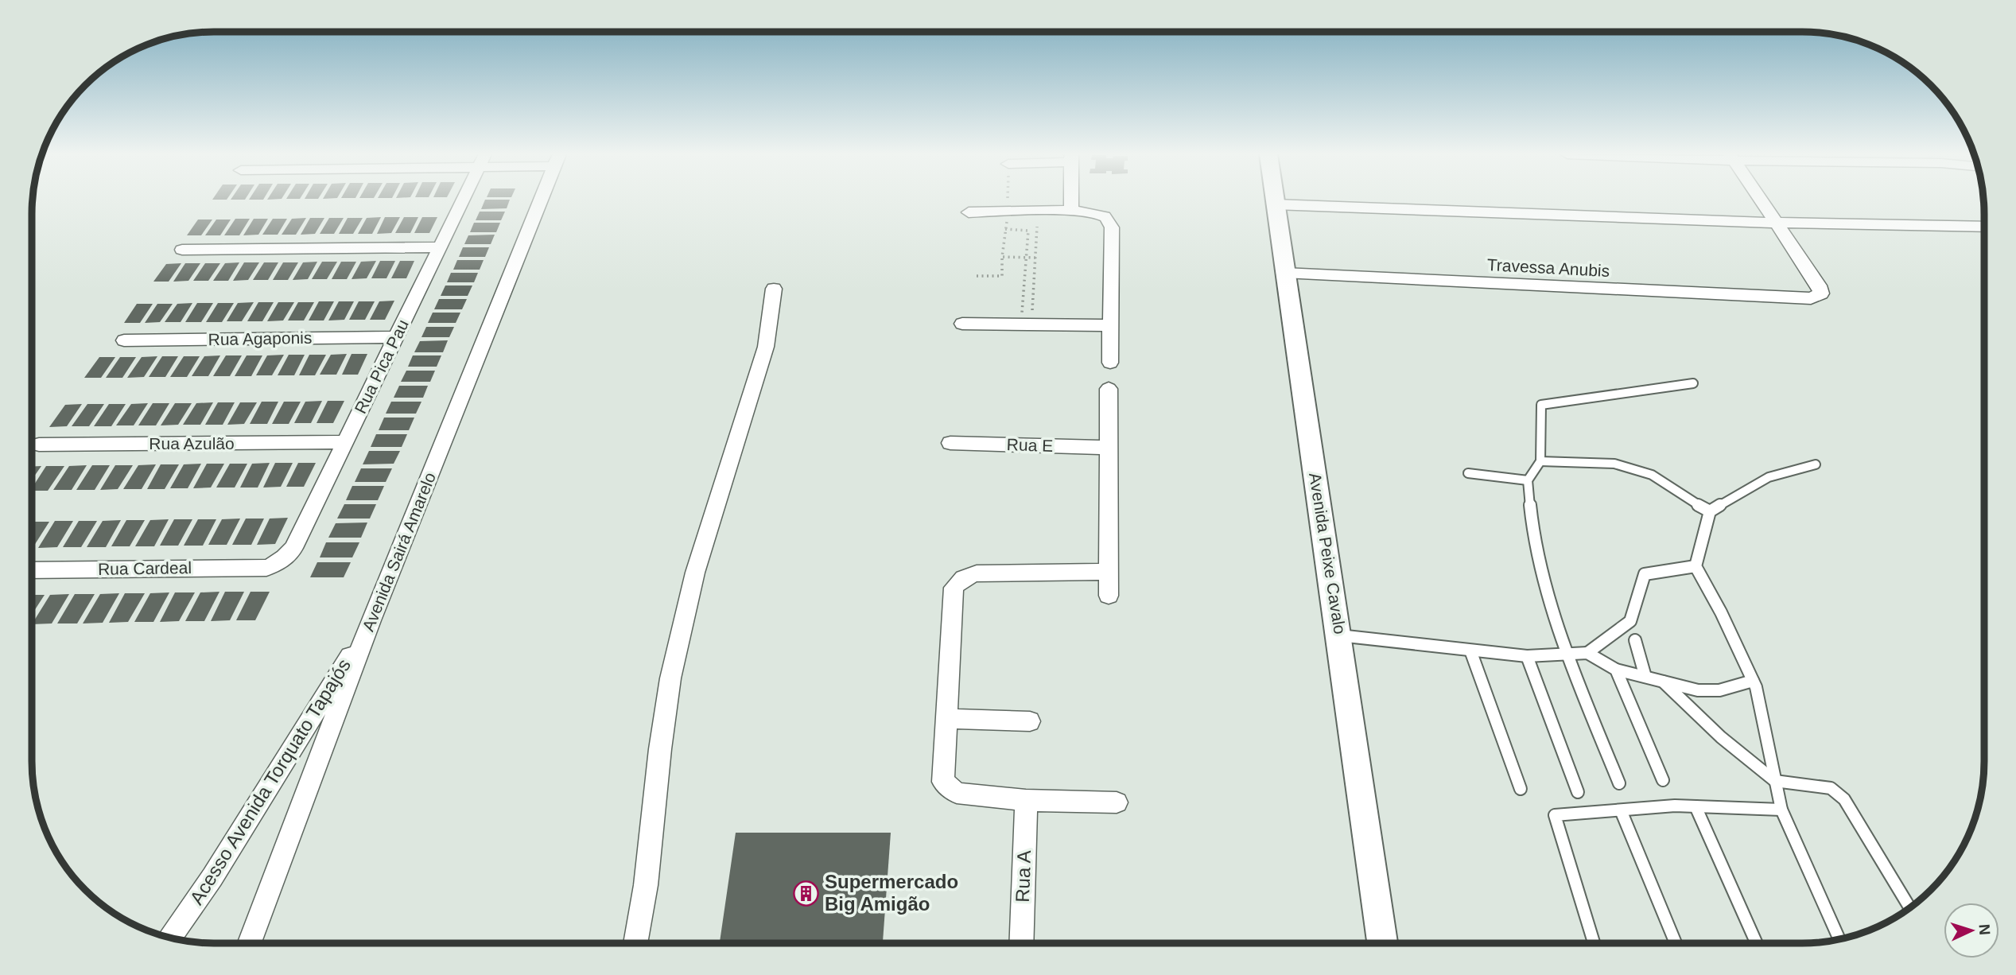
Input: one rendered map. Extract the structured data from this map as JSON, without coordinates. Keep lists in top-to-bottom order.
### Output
{
  "streets": {
    "street": [
      "Travessa Anubis",
      "Rua Agaponis",
      "Rua Pica Pau",
      "Rua Azulão",
      "Rua E",
      "Avenida Sairá Amarelo",
      "Avenida Peixe Cavalo",
      "Rua Cardeal",
      "Acesso Avenida Torquato Tapajós",
      "Rua A"
    ]
  },
  "crossings": [
    ["Travessa Anubis", "Avenida Peixe Cavalo"],
    ["Rua Agaponis", "Rua Pica Pau"],
    ["Rua Pica Pau", "Rua Azulão"],
    ["Rua Pica Pau", "Rua Cardeal"],
    ["Avenida Sairá Amarelo", "Acesso Avenida Torquato Tapajós"]
  ],
  "places": {
    "building": ["Supermercado Big Amigão"]
  },
  "north": "right"
}
